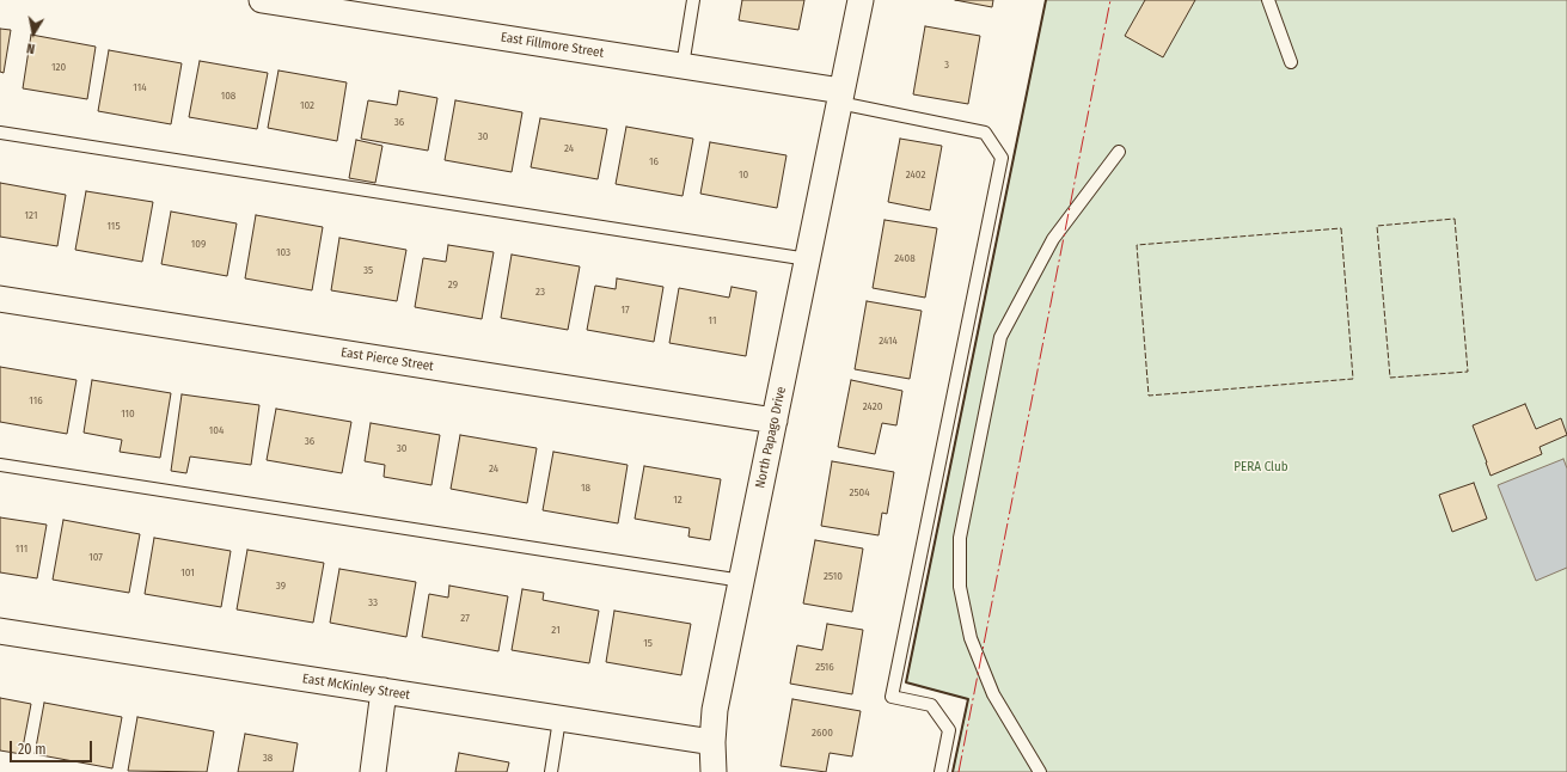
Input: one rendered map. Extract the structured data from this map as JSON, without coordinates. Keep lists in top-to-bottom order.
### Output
{
  "streets": {
    "street": [
      "East Fillmore Street",
      "East Pierce Street",
      "North Papago Drive",
      "East McKinley Street"
    ]
  },
  "crossings": [
    ["East Fillmore Street", "North Papago Drive"],
    ["East Pierce Street", "North Papago Drive"],
    ["North Papago Drive", "East McKinley Street"]
  ],
  "parks": ["PERA Club"],
  "house_numbers": [
    "3",
    "120",
    "114",
    "108",
    "102",
    "36",
    "30",
    "24",
    "16",
    "10",
    "2402",
    "121",
    "115",
    "109",
    "103",
    "2408",
    "35",
    "29",
    "23",
    "17",
    "11",
    "2414",
    "116",
    "2420",
    "110",
    "104",
    "36",
    "30",
    "24",
    "18",
    "2504",
    "12",
    "111",
    "107",
    "101",
    "2510",
    "39",
    "33",
    "27",
    "21",
    "15",
    "2516",
    "2600",
    "38"
  ],
  "scale_bar": "20 m",
  "north": "bottom"
}
